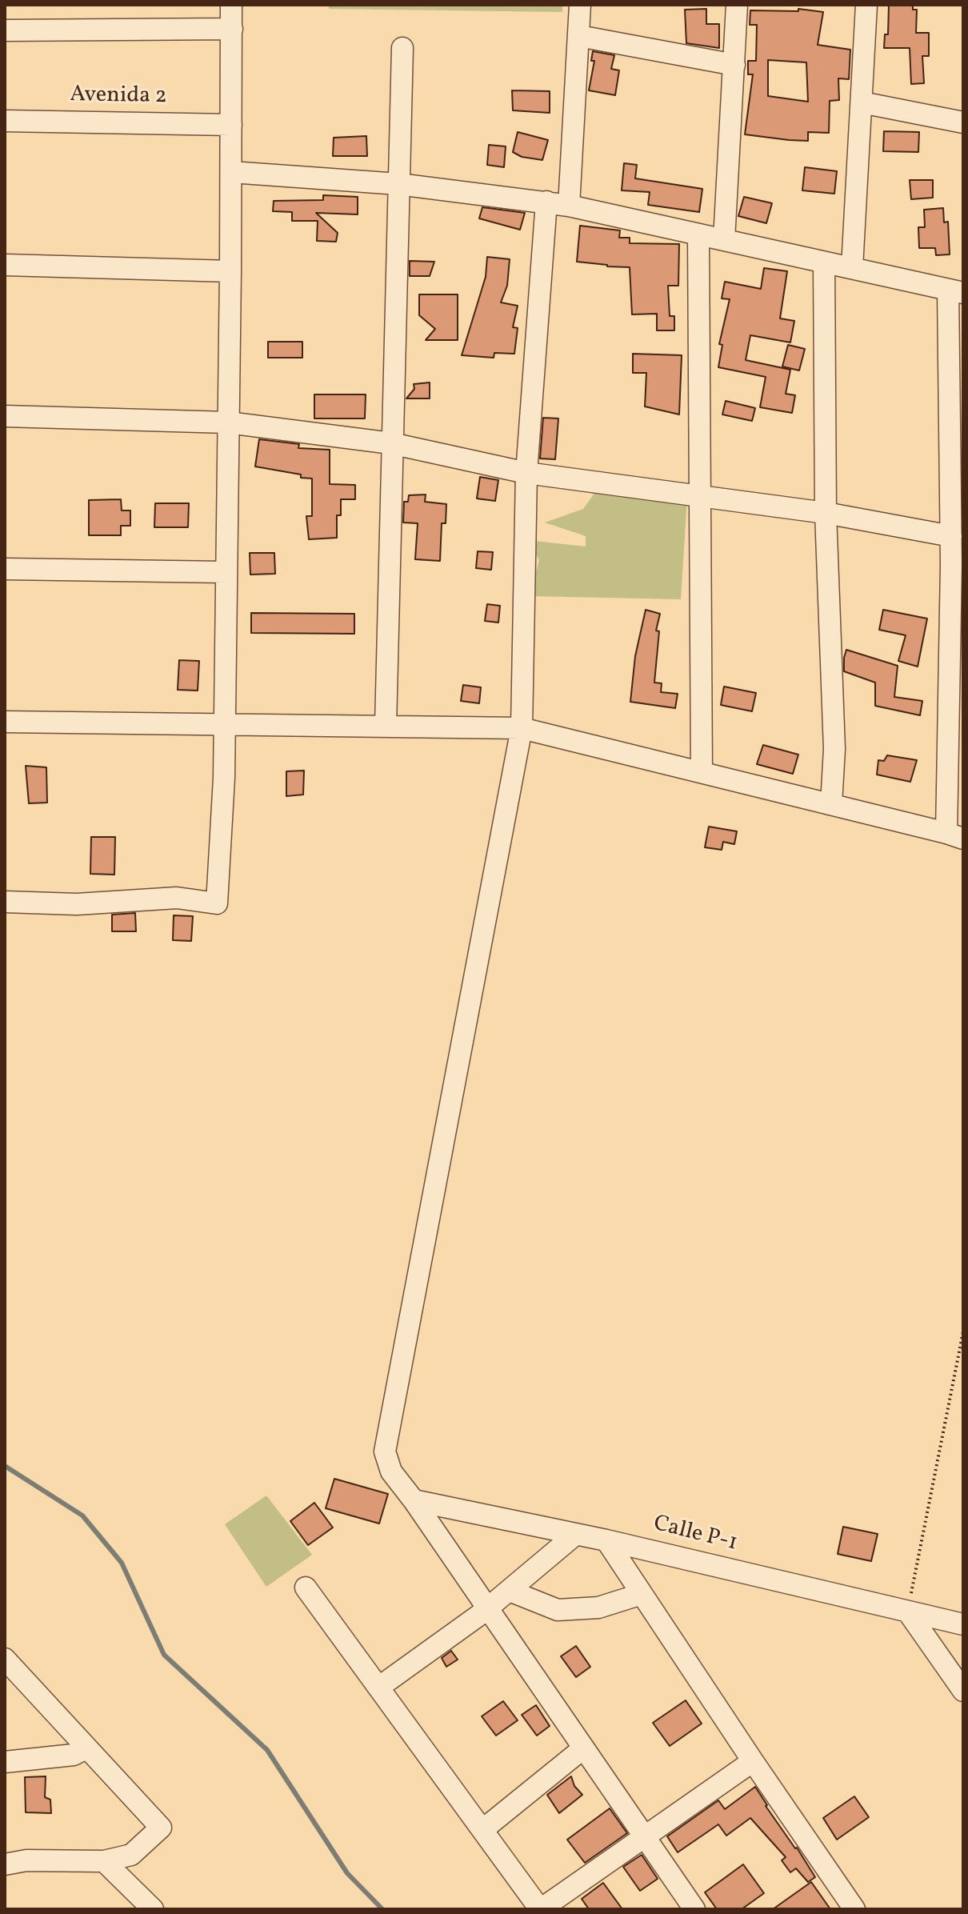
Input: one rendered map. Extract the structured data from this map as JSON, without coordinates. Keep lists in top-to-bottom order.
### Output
{
  "streets": {
    "street": ["Avenida 2", "Calle P-1"]
  }
}
